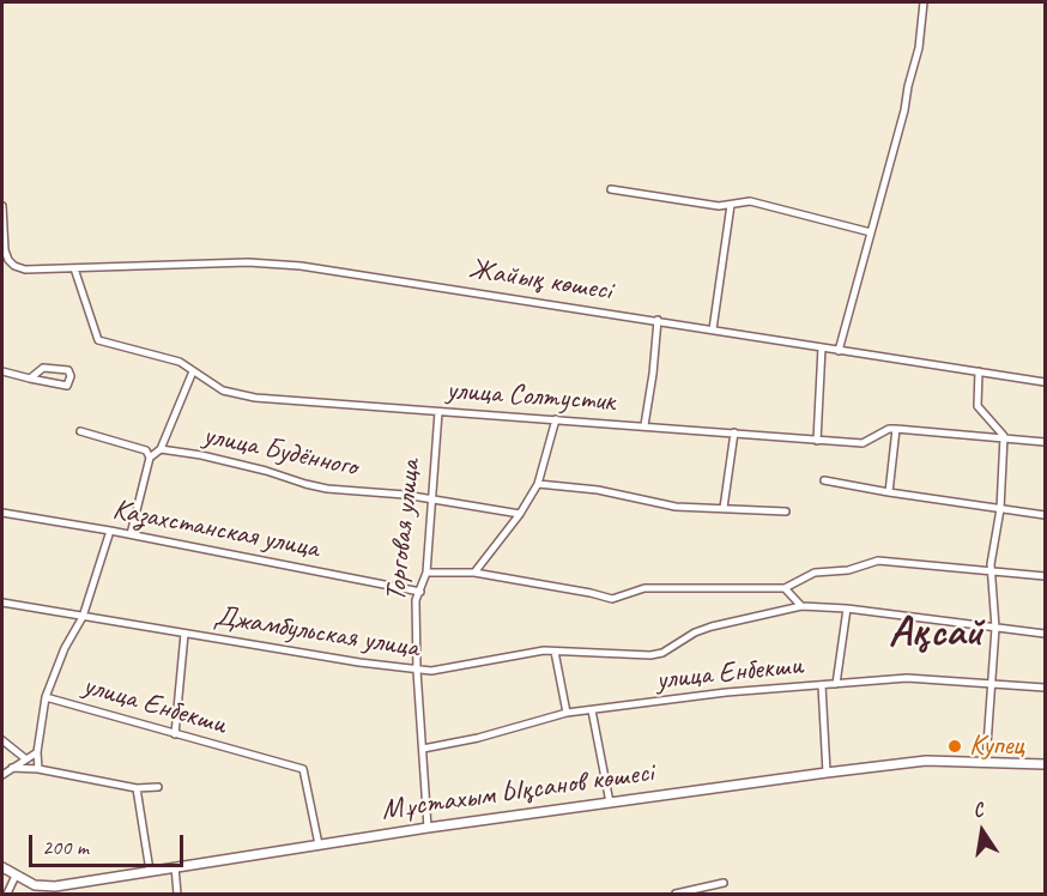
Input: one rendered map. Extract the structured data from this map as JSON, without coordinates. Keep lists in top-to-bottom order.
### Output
{
  "streets": {
    "main road": ["Мұстахым Ықсанов көшесі"],
    "street": [
      "Жайық көшесі",
      "улица Солтустик",
      "улица Будённого",
      "Казахстанская улица",
      "Торговая улица",
      "Джамбульская улица",
      "улица Енбекши"
    ]
  },
  "crossings": [
    ["Жайық көшесі", "улица Солтустик"],
    ["улица Солтустик", "Торговая улица"],
    ["улица Будённого", "Торговая улица"],
    ["Казахстанская улица", "Торговая улица"],
    ["Торговая улица", "Джамбульская улица"],
    ["Торговая улица", "улица Енбекши"],
    ["Торговая улица", "Мұстахым Ықсанов көшесі"],
    ["улица Енбекши", "Мұстахым Ықсанов көшесі"]
  ],
  "districts": ["Ақсай"],
  "places": ["Купец"],
  "scale_bar": "200 m",
  "north": "top"
}
